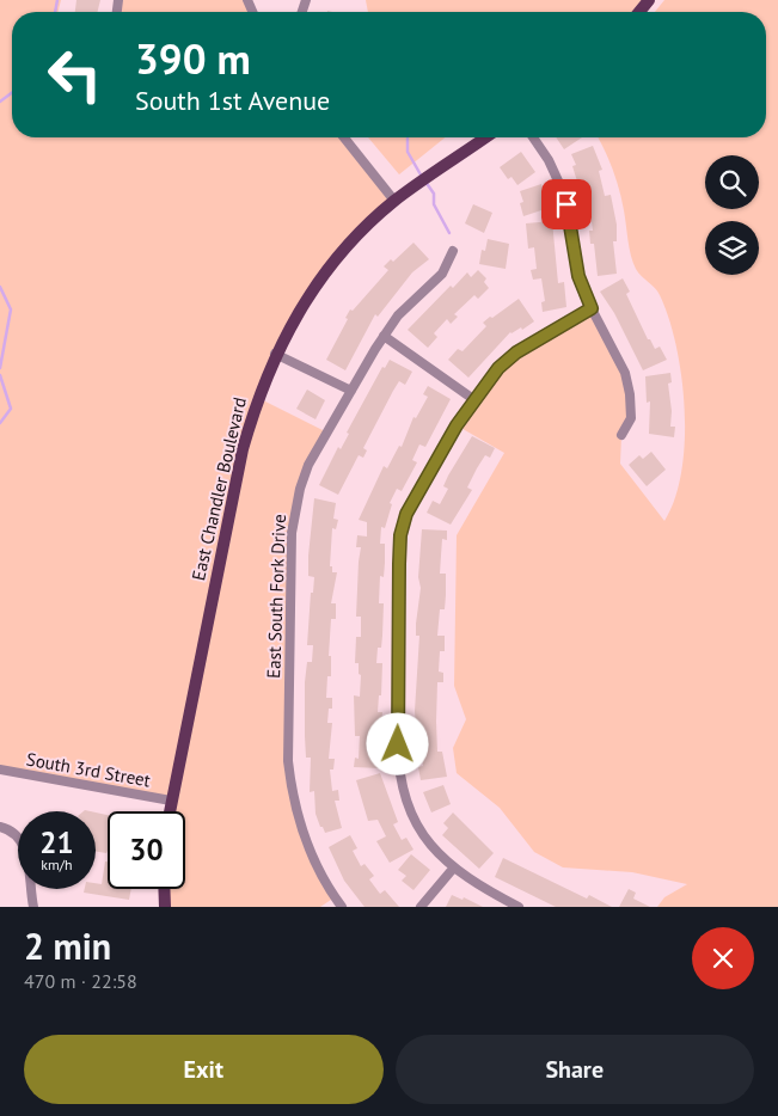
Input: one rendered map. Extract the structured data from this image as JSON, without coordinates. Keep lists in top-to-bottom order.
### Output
{
  "streets": {
    "main road": ["East Chandler Boulevard"],
    "street": ["East South Fork Drive", "South 3rd Street"]
  },
  "crossings": [
    ["East Chandler Boulevard", "South 3rd Street"]
  ],
  "page": {
    "turn": ["390 m", "South 1st Avenue"],
    "speed": "21 km/h",
    "limit": "30",
    "heading": ["2 min", "470 m · 22:58"],
    "buttons": ["Exit", "Share"]
  }
}
